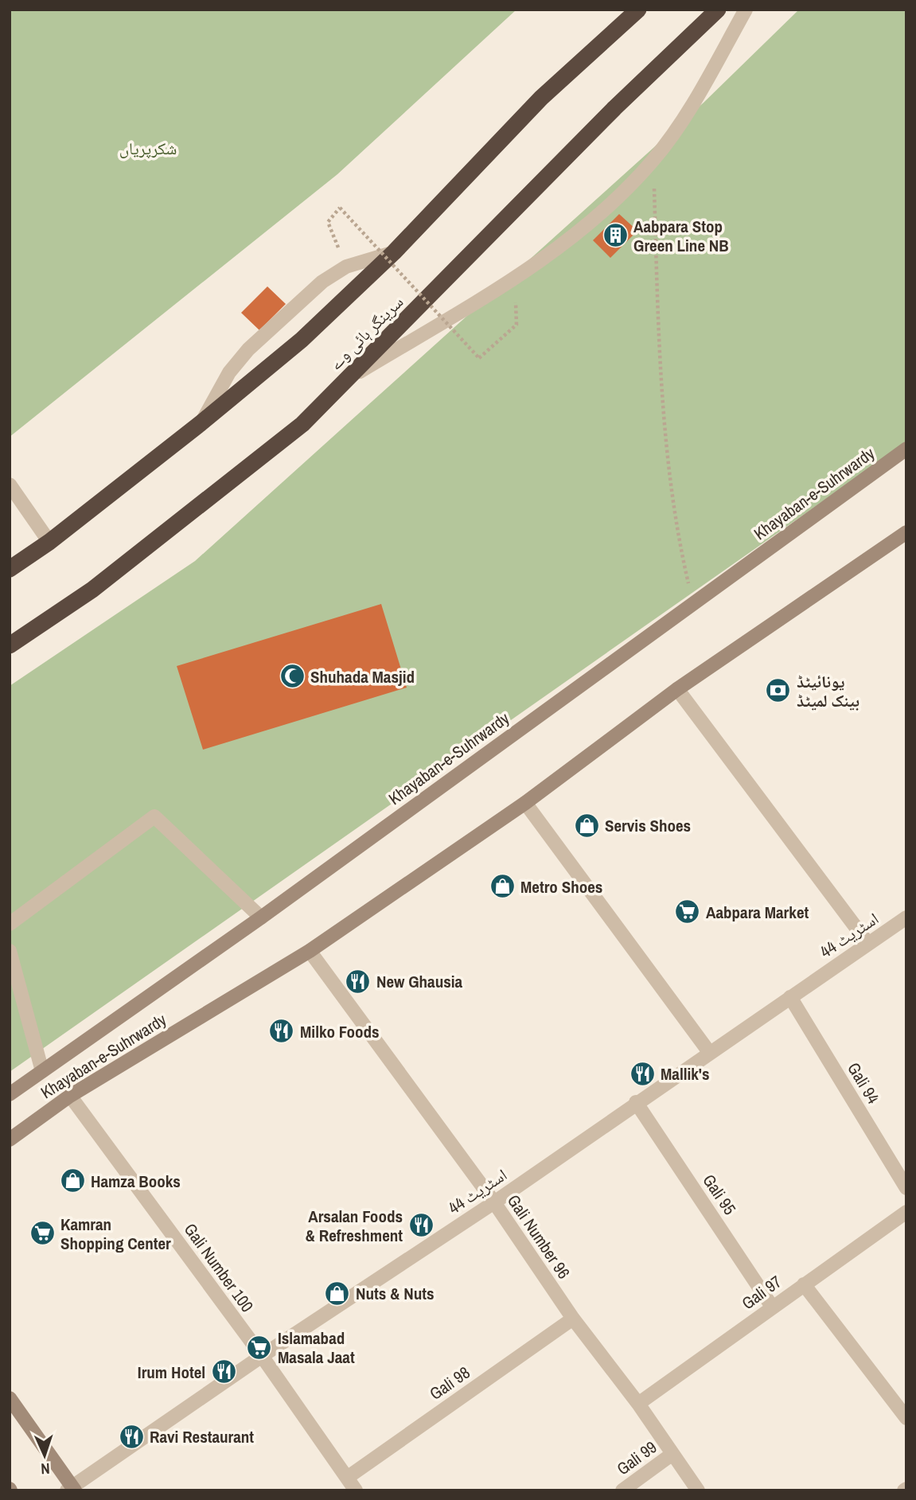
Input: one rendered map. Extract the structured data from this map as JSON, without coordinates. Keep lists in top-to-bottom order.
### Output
{
  "streets": {
    "highway": ["سرینگر ہائی وے"],
    "main road": ["Khayaban-e-Suhrwardy"],
    "street": [
      "اسٹریٹ 44",
      "Gali 94",
      "Gali 95",
      "Gali Number 96",
      "Gali Number 100",
      "Gali 97",
      "Gali 98",
      "Gali 99"
    ]
  },
  "crossings": [
    ["Khayaban-e-Suhrwardy", "Gali Number 96"],
    ["Khayaban-e-Suhrwardy", "Gali Number 100"],
    ["اسٹریٹ 44", "Gali 94"],
    ["اسٹریٹ 44", "Gali 95"],
    ["اسٹریٹ 44", "Gali Number 96"],
    ["اسٹریٹ 44", "Gali Number 100"],
    ["Gali 95", "Gali 97"],
    ["Gali Number 96", "Gali 97"],
    ["Gali Number 96", "Gali 98"],
    ["Gali Number 96", "Gali 99"],
    ["Gali Number 100", "Gali 98"]
  ],
  "parks": ["شکرپریاں"],
  "places": {
    "building": ["Aabpara Stop Green Line NB"],
    "mosque": ["Shuhada Masjid"],
    "bank": ["یونائیٹڈ بینک لمیٹڈ"],
    "shop": [
      "Servis Shoes",
      "Metro Shoes",
      "Hamza Books",
      "Nuts & Nuts"
    ],
    "supermarket": ["Aabpara Market", "Kamran Shopping Center", "Islamabad Masala Jaat"],
    "restaurant": [
      "New Ghausia",
      "Milko Foods",
      "Mallik's",
      "Arsalan Foods & Refreshment",
      "Irum Hotel",
      "Ravi Restaurant"
    ]
  },
  "north": "bottom"
}
